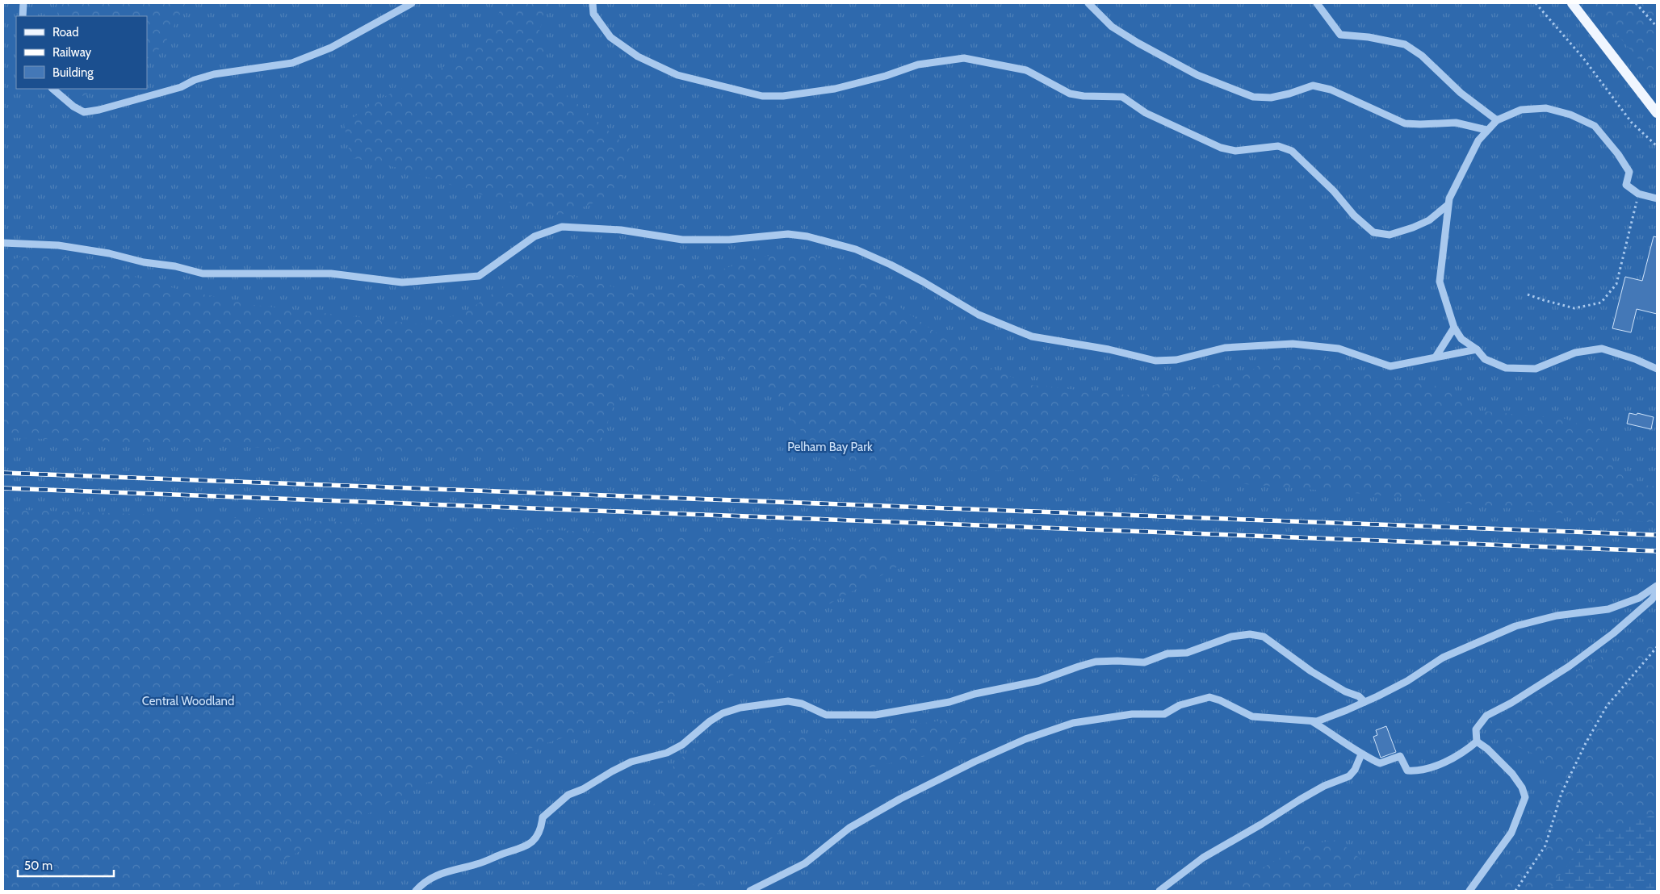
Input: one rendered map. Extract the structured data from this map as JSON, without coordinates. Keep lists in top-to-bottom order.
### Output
{
  "parks": ["Pelham Bay Park", "Central Woodland"],
  "legend": ["Road", "Railway", "Building"],
  "scale_bar": "50 m"
}
